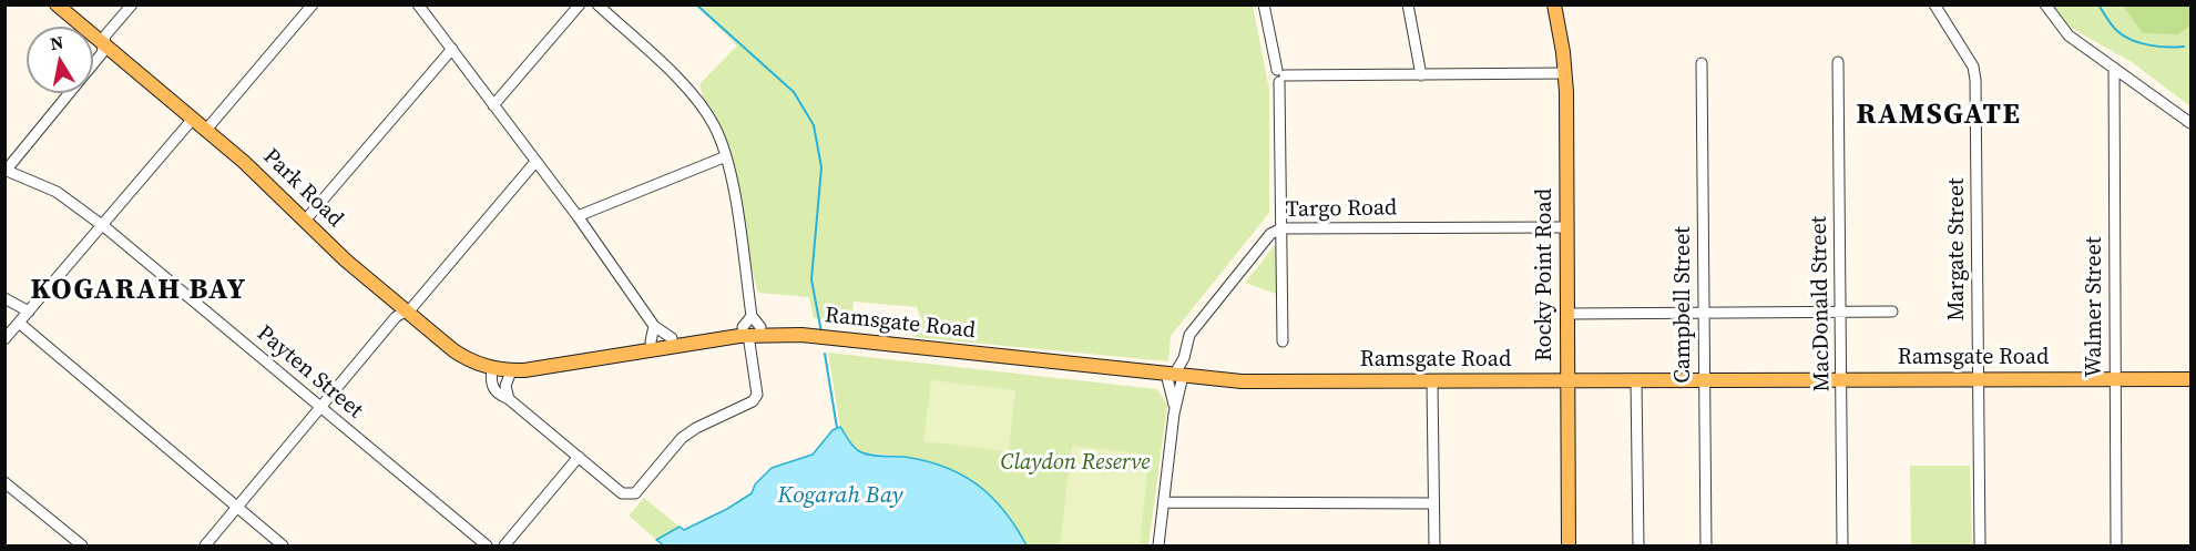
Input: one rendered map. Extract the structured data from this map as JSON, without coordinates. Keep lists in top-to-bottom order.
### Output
{
  "streets": {
    "main road": ["Park Road", "Rocky Point Road", "Ramsgate Road"],
    "street": [
      "Targo Road",
      "Margate Street",
      "MacDonald Street",
      "Campbell Street",
      "Walmer Street",
      "Payten Street"
    ]
  },
  "crossings": [
    ["Park Road", "Ramsgate Road"],
    ["Targo Road", "Rocky Point Road"],
    ["Targo Road", "Ramsgate Road"],
    ["Margate Street", "Ramsgate Road"],
    ["Rocky Point Road", "Ramsgate Road"],
    ["MacDonald Street", "Ramsgate Road"],
    ["Campbell Street", "Ramsgate Road"],
    ["Walmer Street", "Ramsgate Road"]
  ],
  "districts": ["RAMSGATE", "KOGARAH BAY"],
  "water": ["Kogarah Bay"],
  "parks": ["Claydon Reserve"],
  "north": "top"
}
